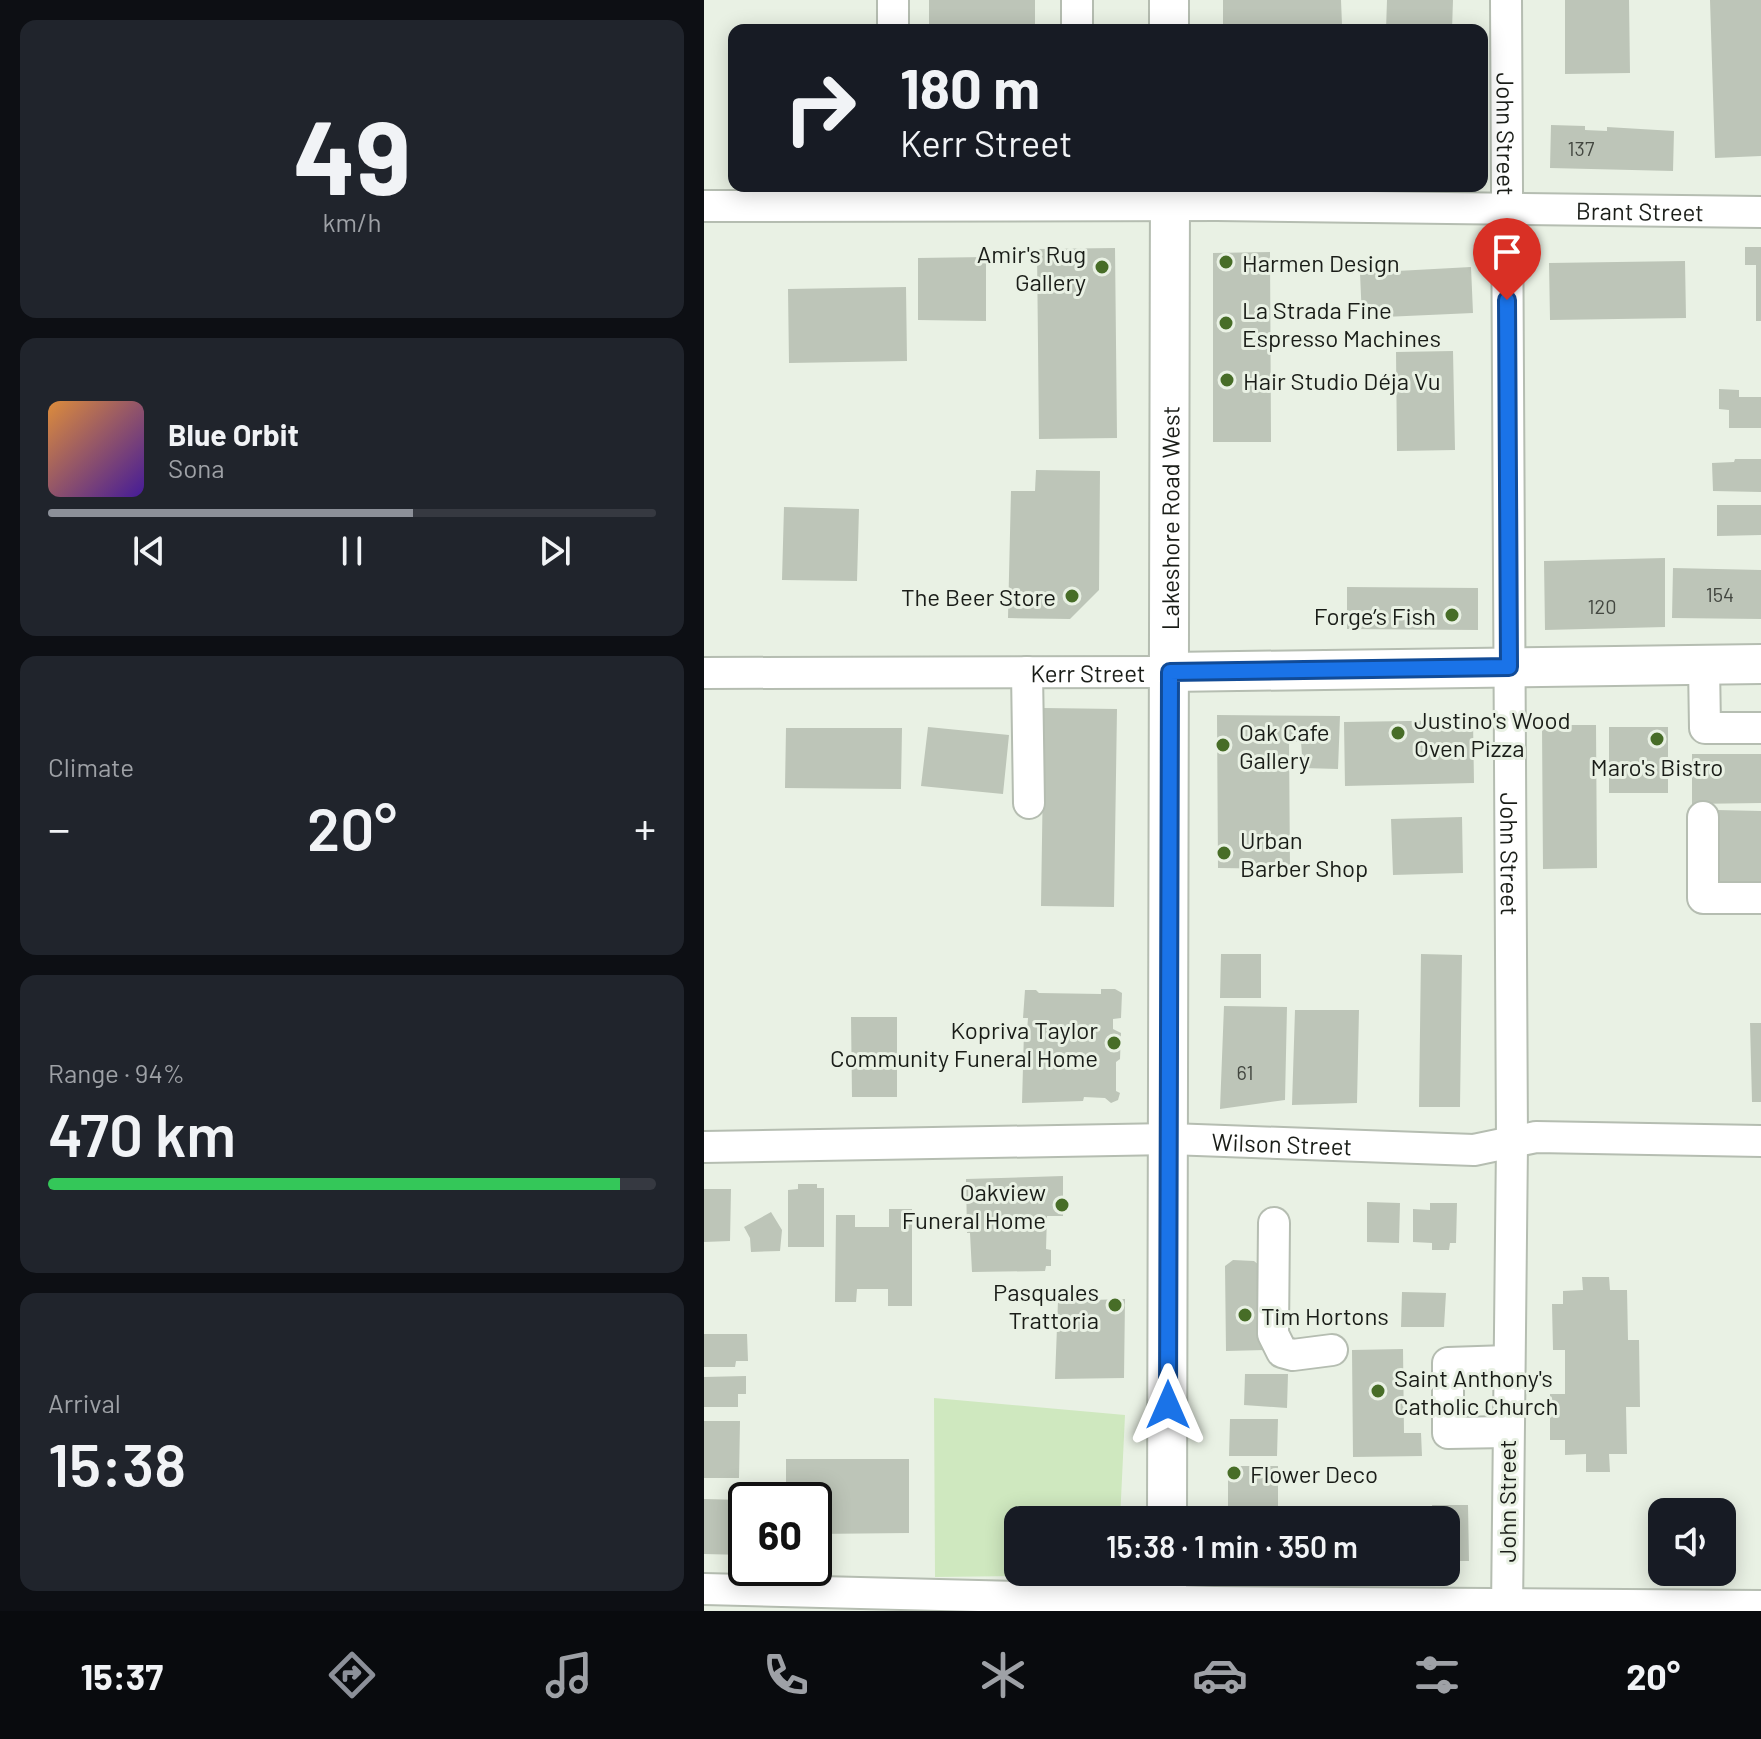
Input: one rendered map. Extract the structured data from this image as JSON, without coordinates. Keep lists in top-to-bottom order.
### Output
{
  "streets": {
    "main road": ["Lakeshore Road West", "Kerr Street"],
    "street": ["John Street", "Brant Street", "Wilson Street"]
  },
  "crossings": [
    ["John Street", "Brant Street"],
    ["John Street", "Kerr Street"],
    ["John Street", "Wilson Street"],
    ["Brant Street", "Lakeshore Road West"],
    ["Lakeshore Road West", "Kerr Street"],
    ["Lakeshore Road West", "Wilson Street"]
  ],
  "places": [
    "Harmen Design",
    "Amir's Rug Gallery",
    "La Strada Fine Espresso Machines",
    "Hair Studio Déja Vu",
    "The Beer Store",
    "Forge’s Fish",
    "Justino's Wood Oven Pizza",
    "Maro's Bistro",
    "Oak Cafe Gallery",
    "Urban Barber Shop",
    "Kopriva Taylor Community Funeral Home",
    "Oakview Funeral Home",
    "Pasquales Trattoria",
    "Tim Hortons",
    "Saint Anthony's Catholic Church",
    "Flower Deco"
  ],
  "house_numbers": [
    "137",
    "154",
    "120",
    "61"
  ],
  "page": {
    "tile": [
      ["49", "km/h"],
      "Climate",
      ["Range · 94%", "470 km"],
      ["Arrival", "15:38"]
    ],
    "turn": ["180 m", "Kerr Street"],
    "song": ["Blue Orbit", "Sona"],
    "heat": ["−", "20°", "+"],
    "limit": "60",
    "trip": "15:38 · 1 min · 350 m",
    "tabs": ["15:37", "20°"]
  }
}
